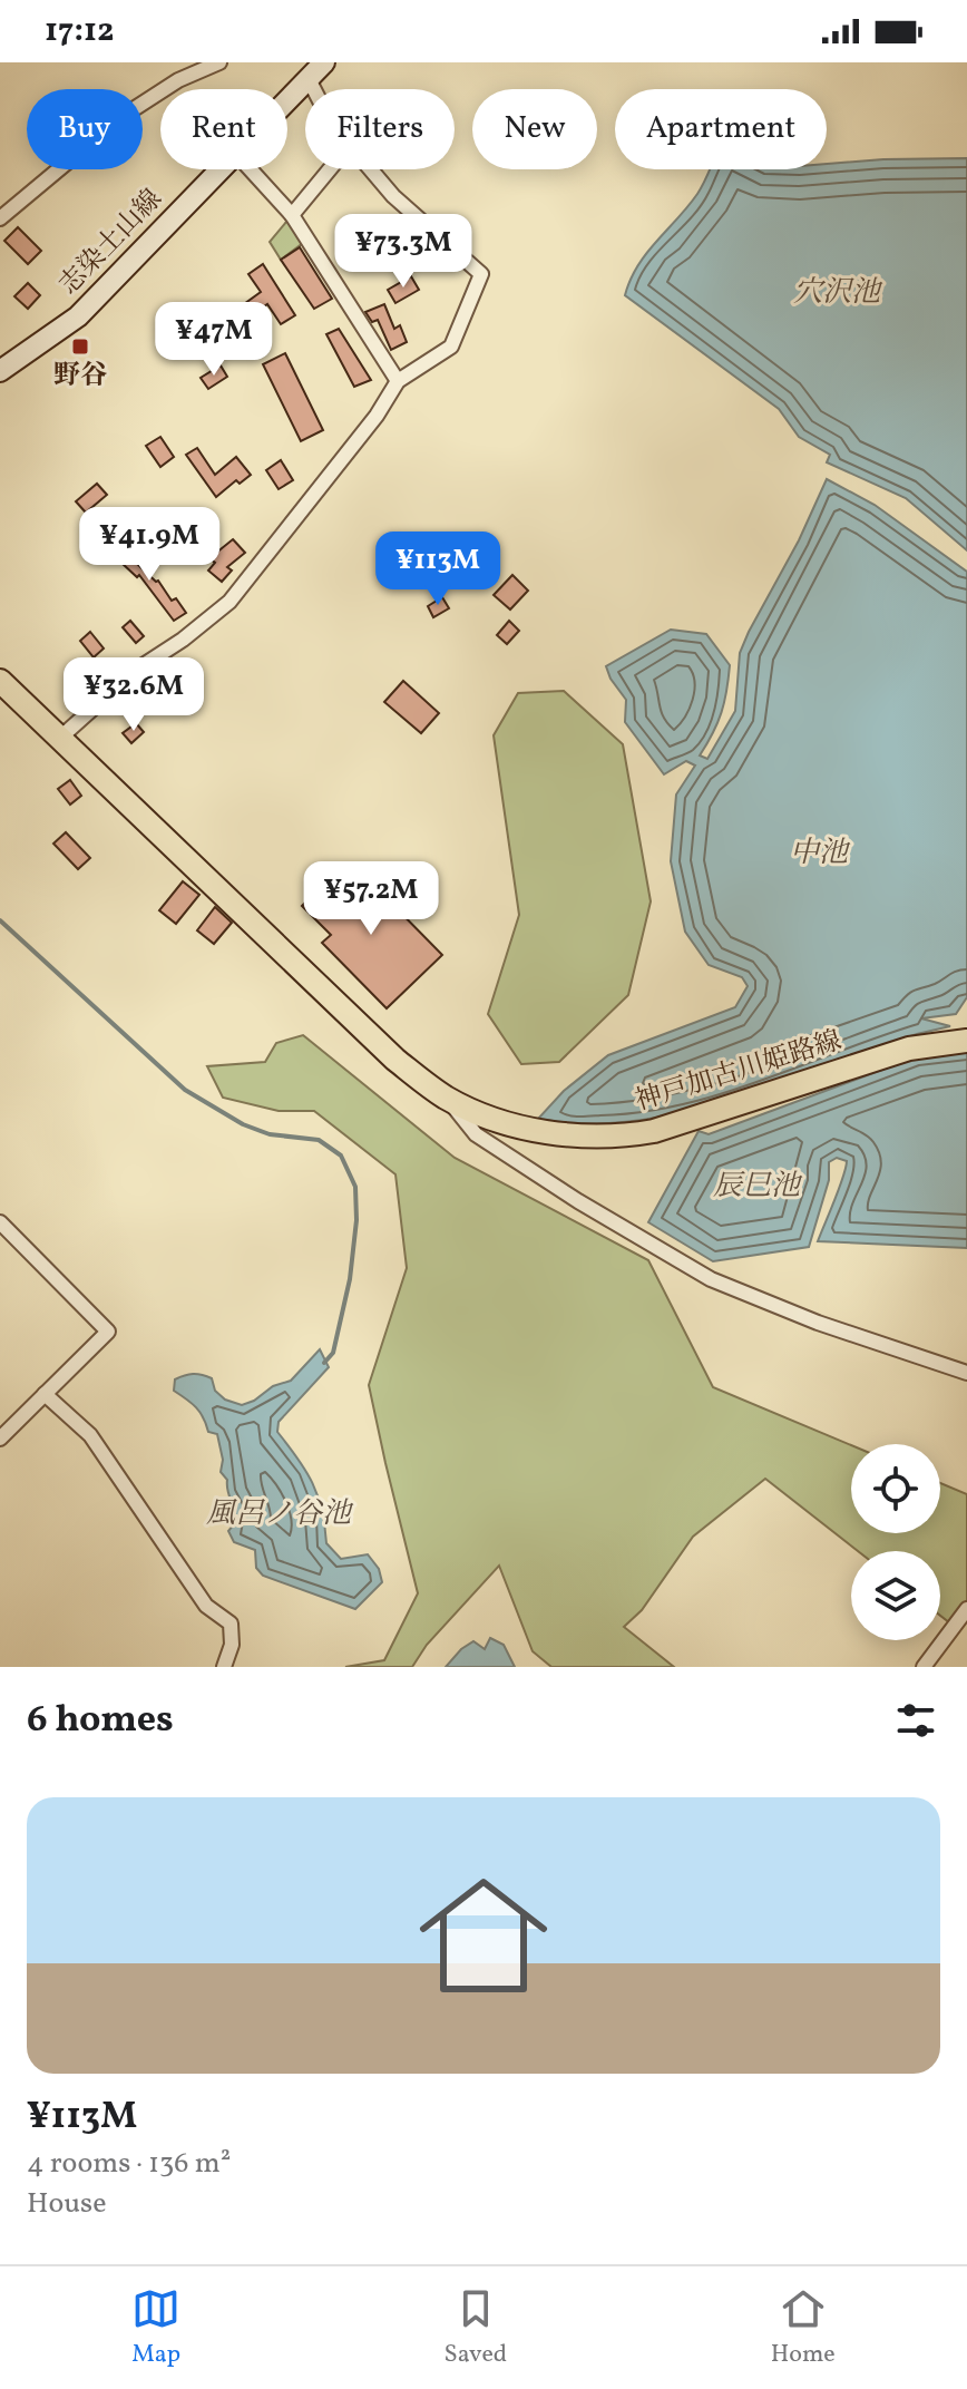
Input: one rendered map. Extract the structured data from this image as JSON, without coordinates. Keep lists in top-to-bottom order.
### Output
{
  "streets": {
    "main road": ["志染土山線", "神戸加古川姫路線"]
  },
  "water": [
    "穴沢池",
    "中池",
    "辰巳池",
    "風呂ノ谷池"
  ],
  "places": {
    "transit": ["野谷"]
  },
  "page": {
    "status": "17:12",
    "chip": [
      "Buy",
      "Rent",
      "Filters",
      "New",
      "Apartment"
    ],
    "price": [
      "¥73.3M",
      "¥47M",
      "¥41.9M",
      "¥113M",
      "¥32.6M",
      "¥57.2M"
    ],
    "heading": "6 homes",
    "list": [
      {
        "name": "¥113M",
        "note": "4 rooms · 136 m² · House"
      }
    ],
    "tabs": ["Map", "Saved", "Home"]
  }
}
